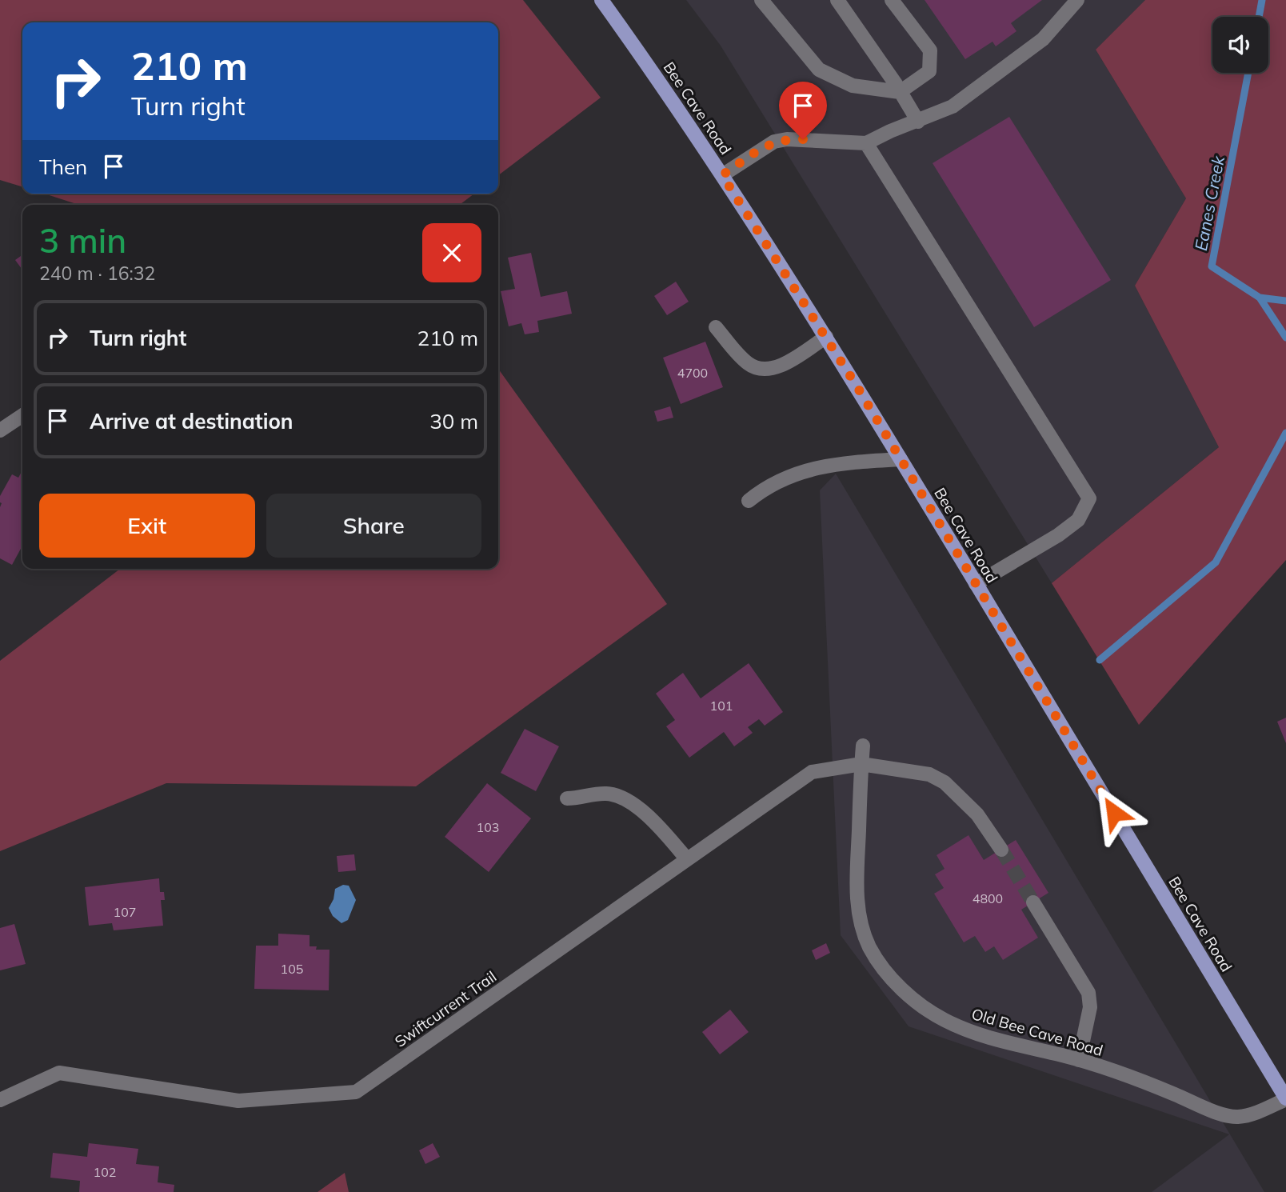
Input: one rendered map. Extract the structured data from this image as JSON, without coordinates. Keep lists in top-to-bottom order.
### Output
{
  "streets": {
    "main road": ["Bee Cave Road"],
    "street": ["Swiftcurrent Trail", "Old Bee Cave Road"]
  },
  "crossings": [
    ["Bee Cave Road", "Old Bee Cave Road"],
    ["Swiftcurrent Trail", "Old Bee Cave Road"]
  ],
  "water": ["Eanes Creek"],
  "house_numbers": [
    "4700",
    "101",
    "103",
    "4800",
    "107",
    "105",
    "102"
  ],
  "page": {
    "turn": ["210 m", "Turn right"],
    "then": "Then",
    "heading": ["3 min", "240 m · 16:32"],
    "list": [
      {
        "name": "Turn right",
        "value": "210 m"
      },
      {
        "name": "Arrive at destination",
        "value": "30 m"
      }
    ],
    "buttons": ["Exit", "Share"]
  }
}
